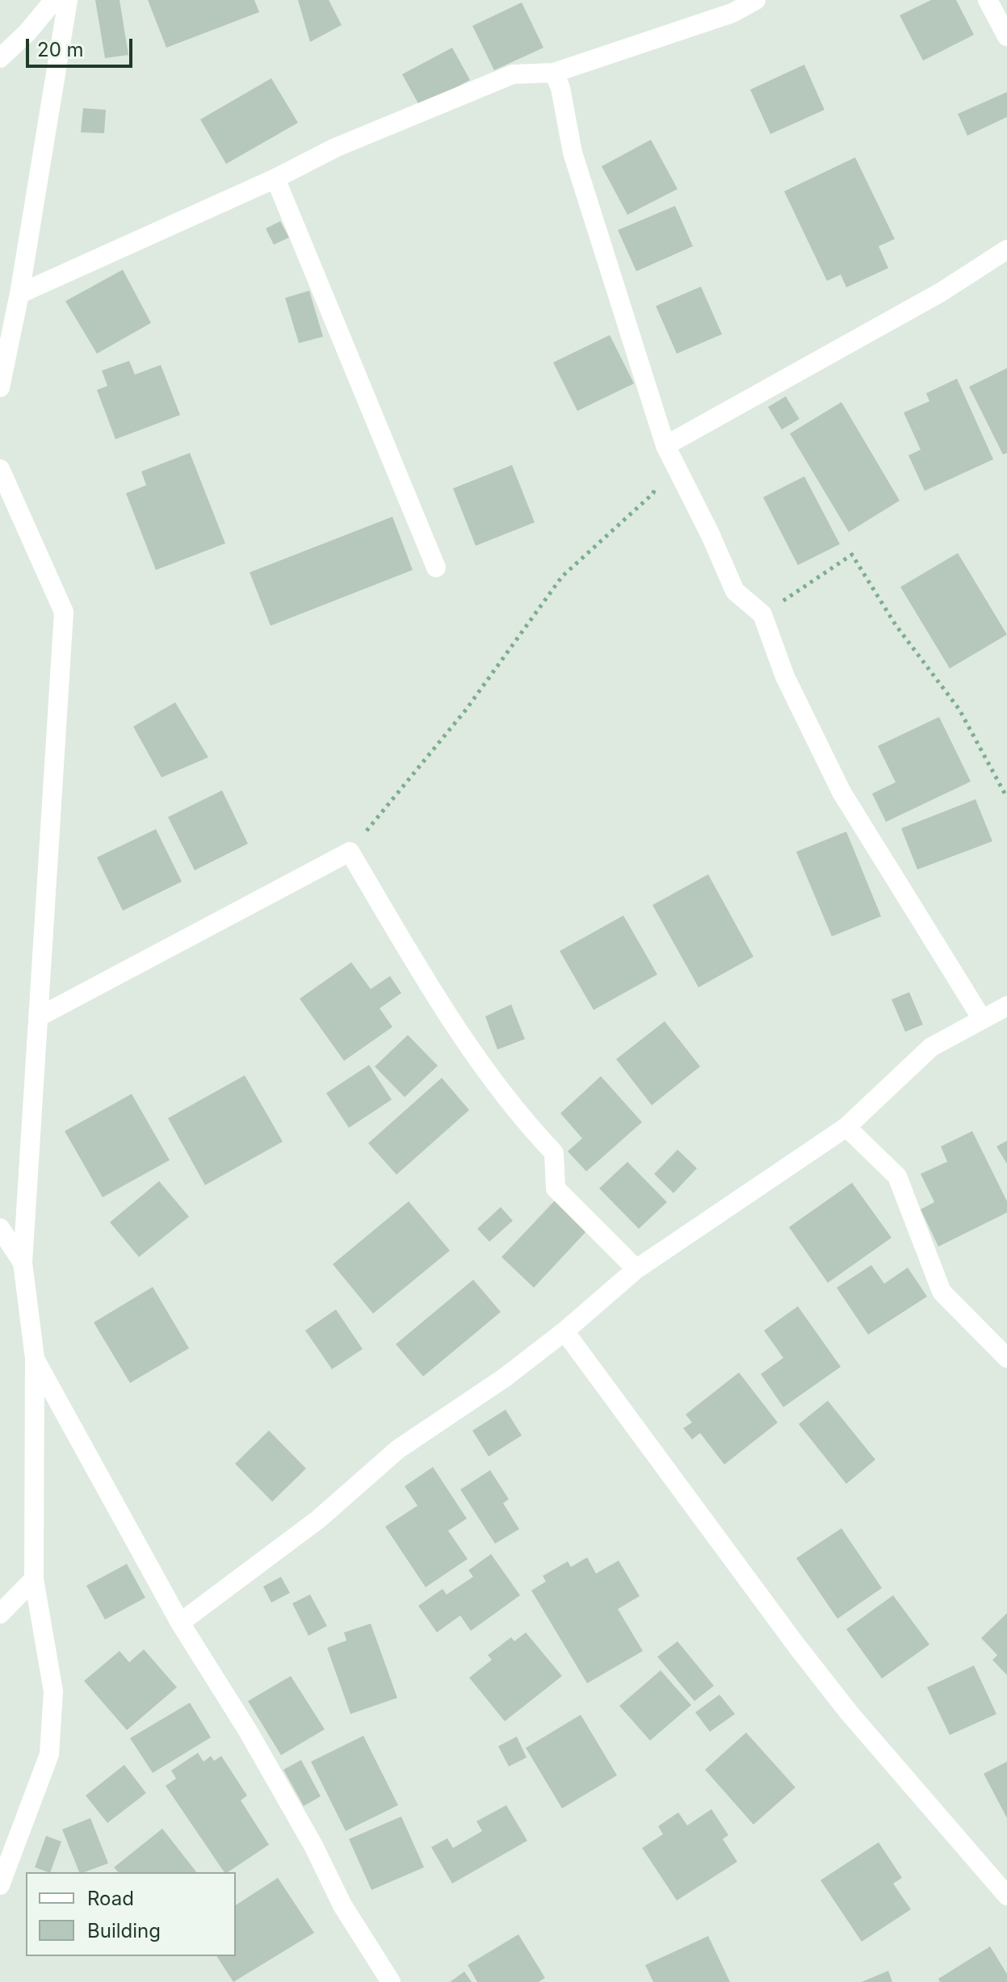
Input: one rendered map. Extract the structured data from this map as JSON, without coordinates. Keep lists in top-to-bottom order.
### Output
{
  "legend": ["Road", "Building"],
  "scale_bar": "20 m"
}
